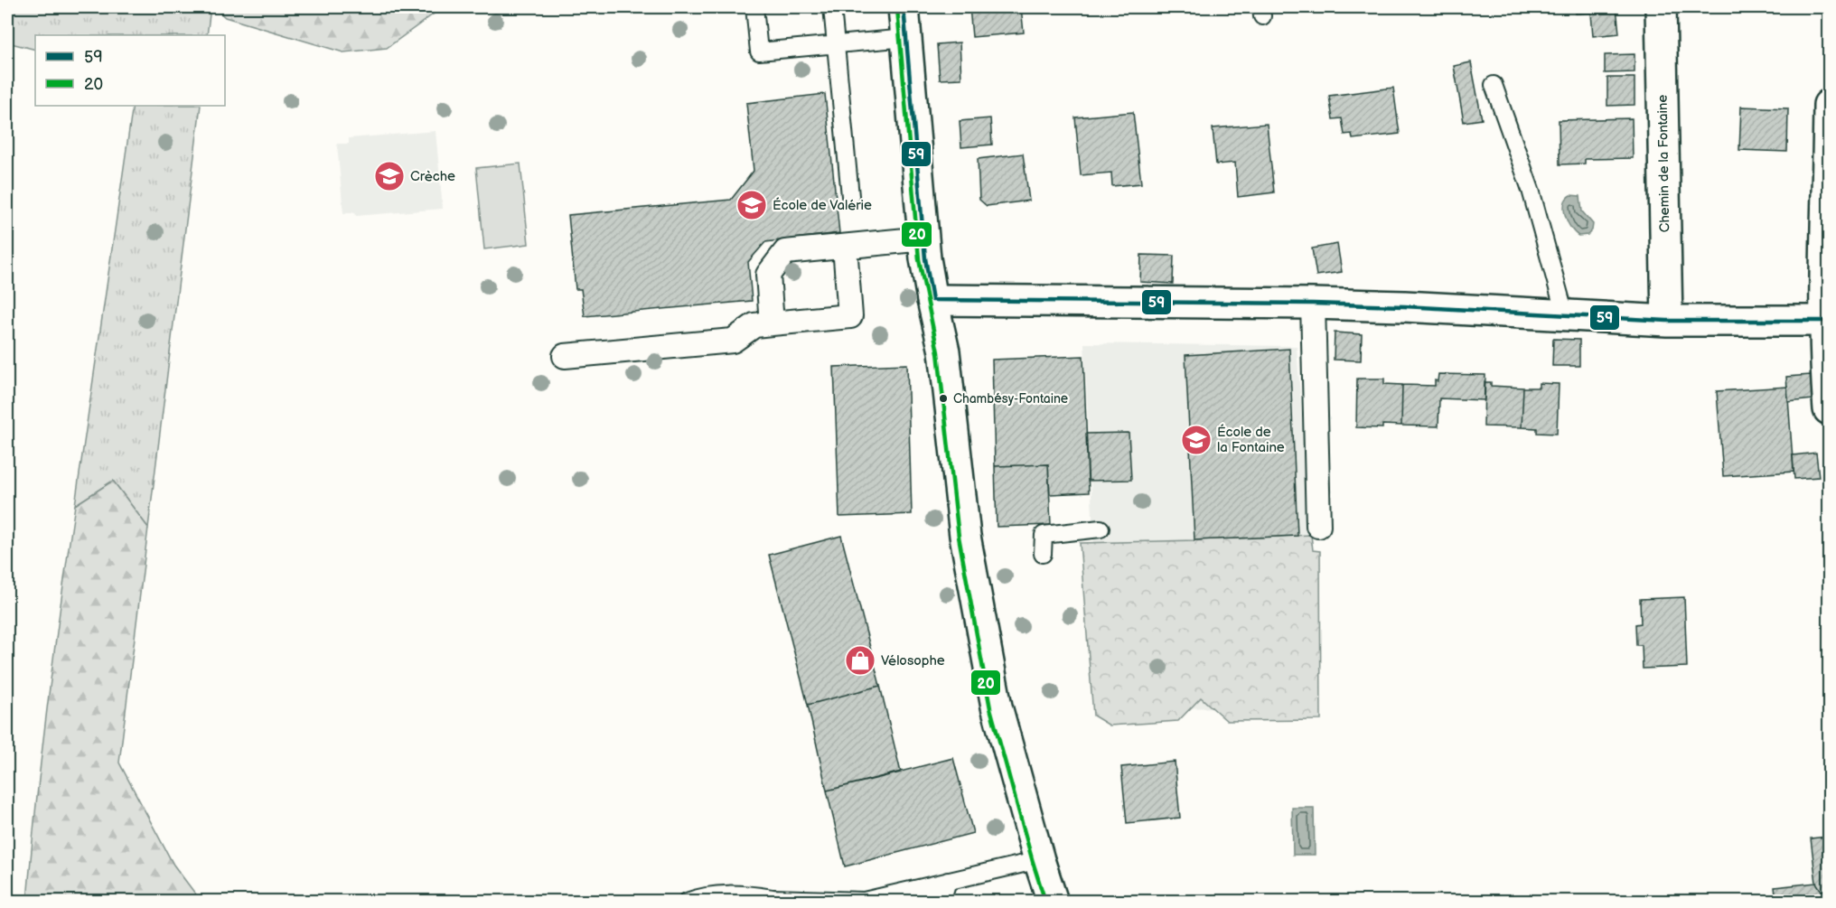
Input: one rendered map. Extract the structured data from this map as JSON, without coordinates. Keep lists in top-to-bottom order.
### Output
{
  "streets": {
    "street": ["Chemin de la Fontaine"]
  },
  "places": {
    "school or university": ["Crèche", "École de Valérie", "École de la Fontaine"],
    "other": ["Chambésy-Fontaine"],
    "shop": ["Vélosophe"]
  },
  "lines": ["transit line 59", "transit line 20"],
  "legend": ["59", "20"]
}
